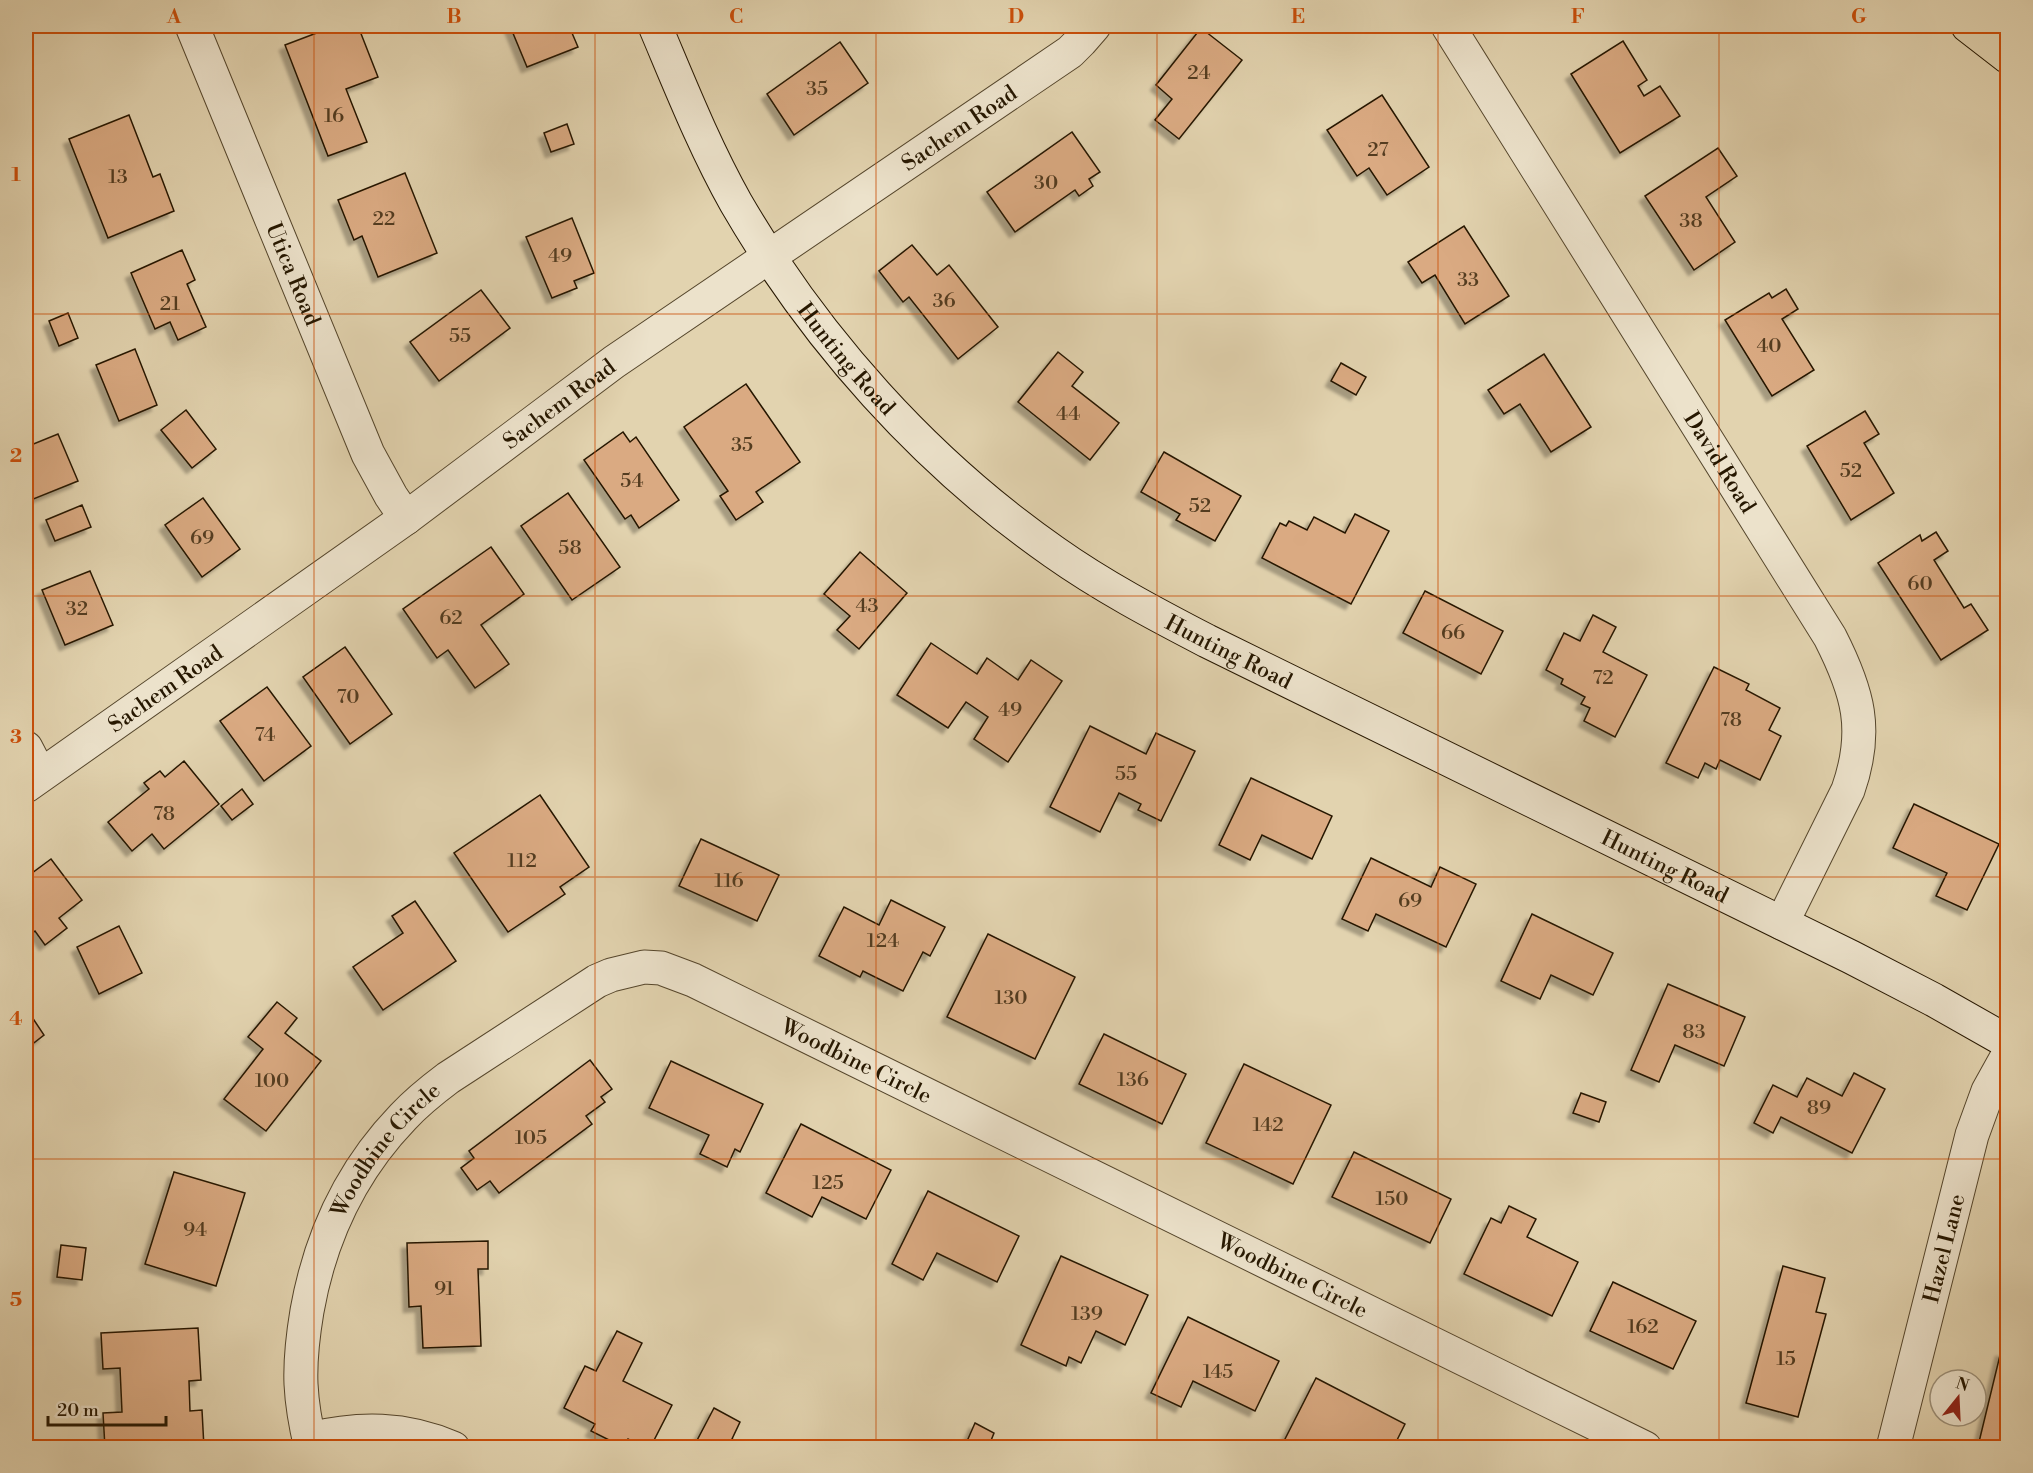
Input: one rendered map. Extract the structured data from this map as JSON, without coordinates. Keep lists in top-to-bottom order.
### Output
{
  "streets": {
    "street": [
      "Sachem Road",
      "Utica Road",
      "Hunting Road",
      "David Road",
      "Woodbine Circle",
      "Hazel Lane"
    ]
  },
  "crossings": [
    ["Sachem Road", "Utica Road"],
    ["Sachem Road", "Hunting Road"],
    ["Hunting Road", "David Road"]
  ],
  "house_numbers": [
    "24",
    "35",
    "16",
    "27",
    "13",
    "30",
    "22",
    "38",
    "49",
    "33",
    "36",
    "21",
    "55",
    "40",
    "44",
    "35",
    "52",
    "54",
    "52",
    "69",
    "58",
    "60",
    "43",
    "32",
    "62",
    "66",
    "72",
    "70",
    "49",
    "78",
    "74",
    "55",
    "78",
    "112",
    "116",
    "69",
    "124",
    "130",
    "83",
    "136",
    "100",
    "89",
    "142",
    "105",
    "125",
    "150",
    "94",
    "91",
    "139",
    "162",
    "15",
    "145"
  ],
  "scale_bar": "20 m",
  "north": "top",
  "grid": {
    "columns": [
      "A",
      "B",
      "C",
      "D",
      "E",
      "F",
      "G"
    ],
    "rows": [
      "1",
      "2",
      "3",
      "4",
      "5"
    ]
  }
}
